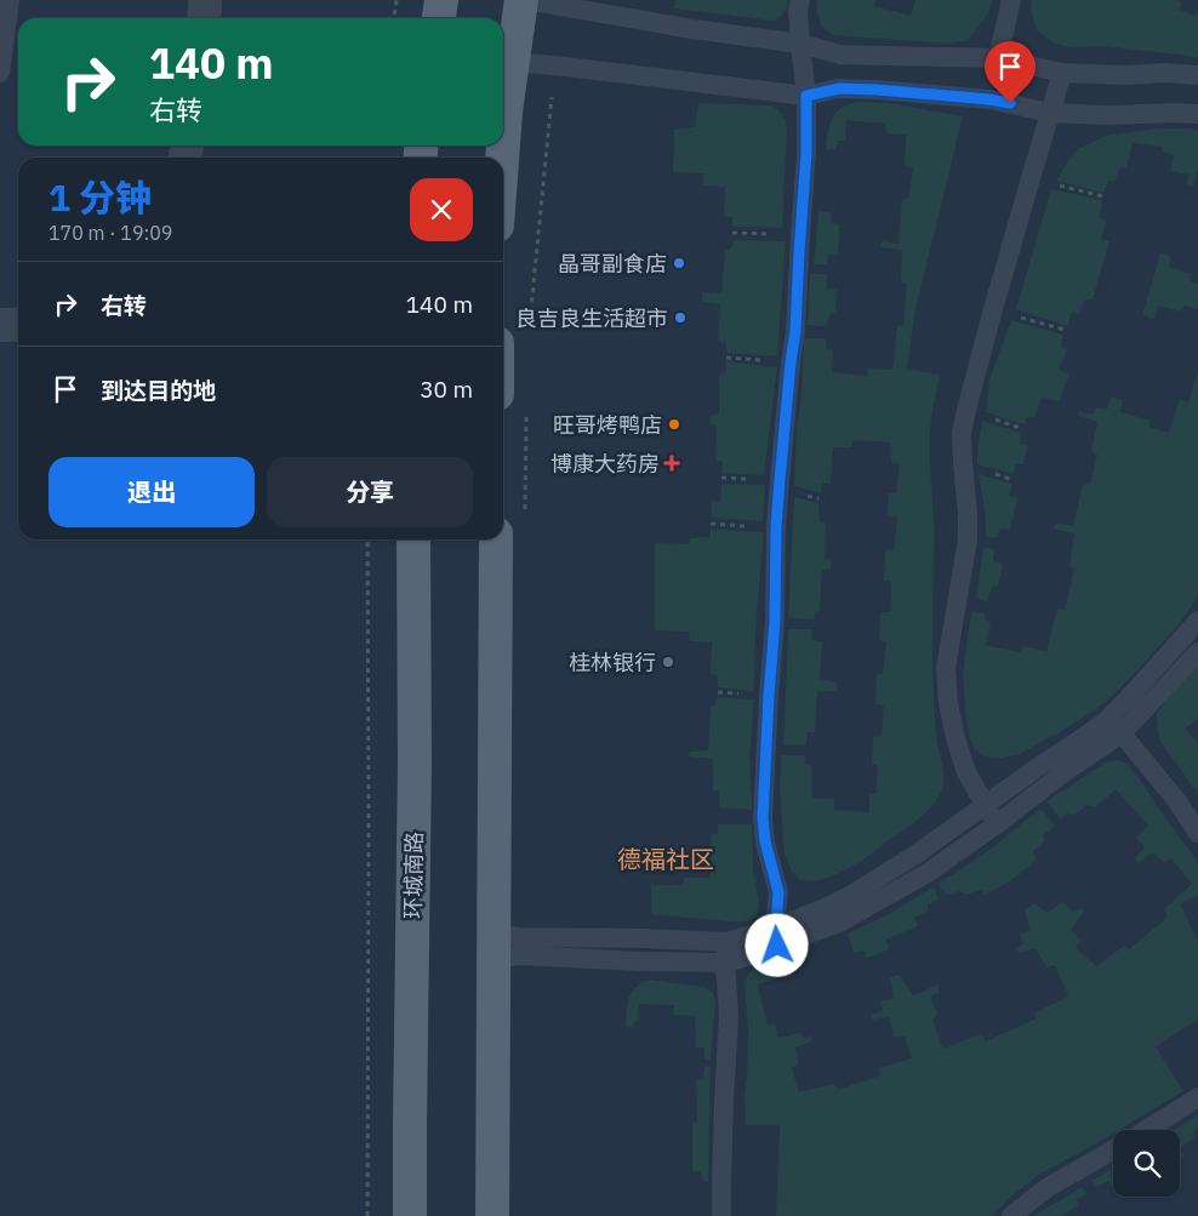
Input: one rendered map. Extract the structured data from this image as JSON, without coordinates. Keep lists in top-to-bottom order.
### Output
{
  "streets": {
    "main road": ["环城南路"]
  },
  "districts": ["德福社区"],
  "places": {
    "other": [
      "晶哥副食店",
      "良吉良生活超市",
      "旺哥烤鸭店",
      "桂林银行"
    ],
    "health": ["博康大药房"]
  },
  "page": {
    "turn": ["140 m", "右转"],
    "heading": ["1 分钟", "170 m · 19:09"],
    "list": [
      {
        "name": "右转",
        "value": "140 m"
      },
      {
        "name": "到达目的地",
        "value": "30 m"
      }
    ],
    "buttons": ["退出", "分享"]
  }
}
